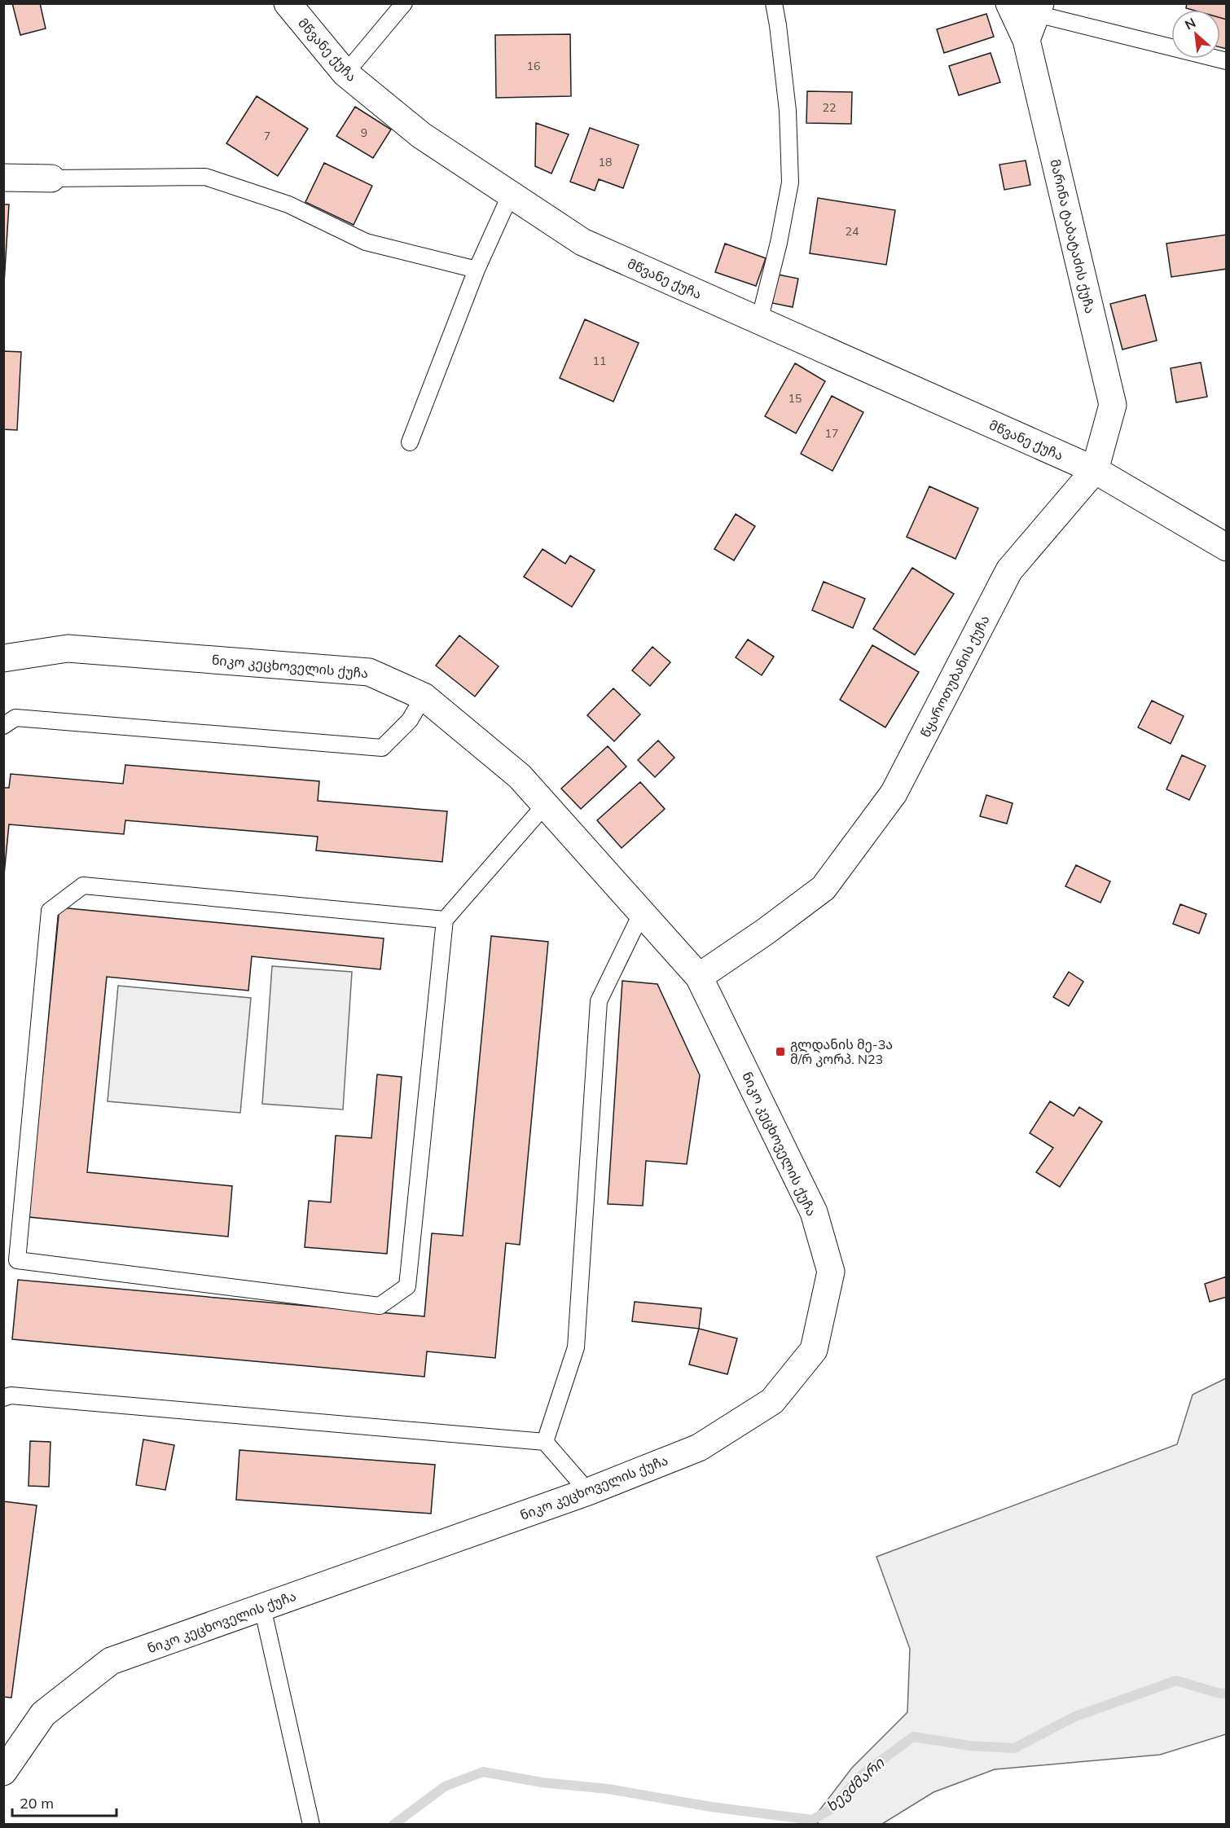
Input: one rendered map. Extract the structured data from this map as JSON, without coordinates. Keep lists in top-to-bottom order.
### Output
{
  "streets": {
    "street": [
      "მწვანე ქუჩა",
      "მარინა ტაბატაძის ქუჩა",
      "ნიკო კეცხოველის ქუჩა",
      "წყაროთუბანის ქუჩა"
    ]
  },
  "crossings": [
    ["მწვანე ქუჩა", "მარინა ტაბატაძის ქუჩა"],
    ["მწვანე ქუჩა", "წყაროთუბანის ქუჩა"],
    ["მარინა ტაბატაძის ქუჩა", "წყაროთუბანის ქუჩა"],
    ["ნიკო კეცხოველის ქუჩა", "წყაროთუბანის ქუჩა"]
  ],
  "water": ["ხევძმარი"],
  "places": {
    "transit": ["გლდანის მე-3ა მ/რ კორპ. N23"]
  },
  "house_numbers": [
    "16",
    "22",
    "9",
    "7",
    "18",
    "24",
    "11",
    "15",
    "17"
  ],
  "scale_bar": "20 m",
  "north": "top left"
}
